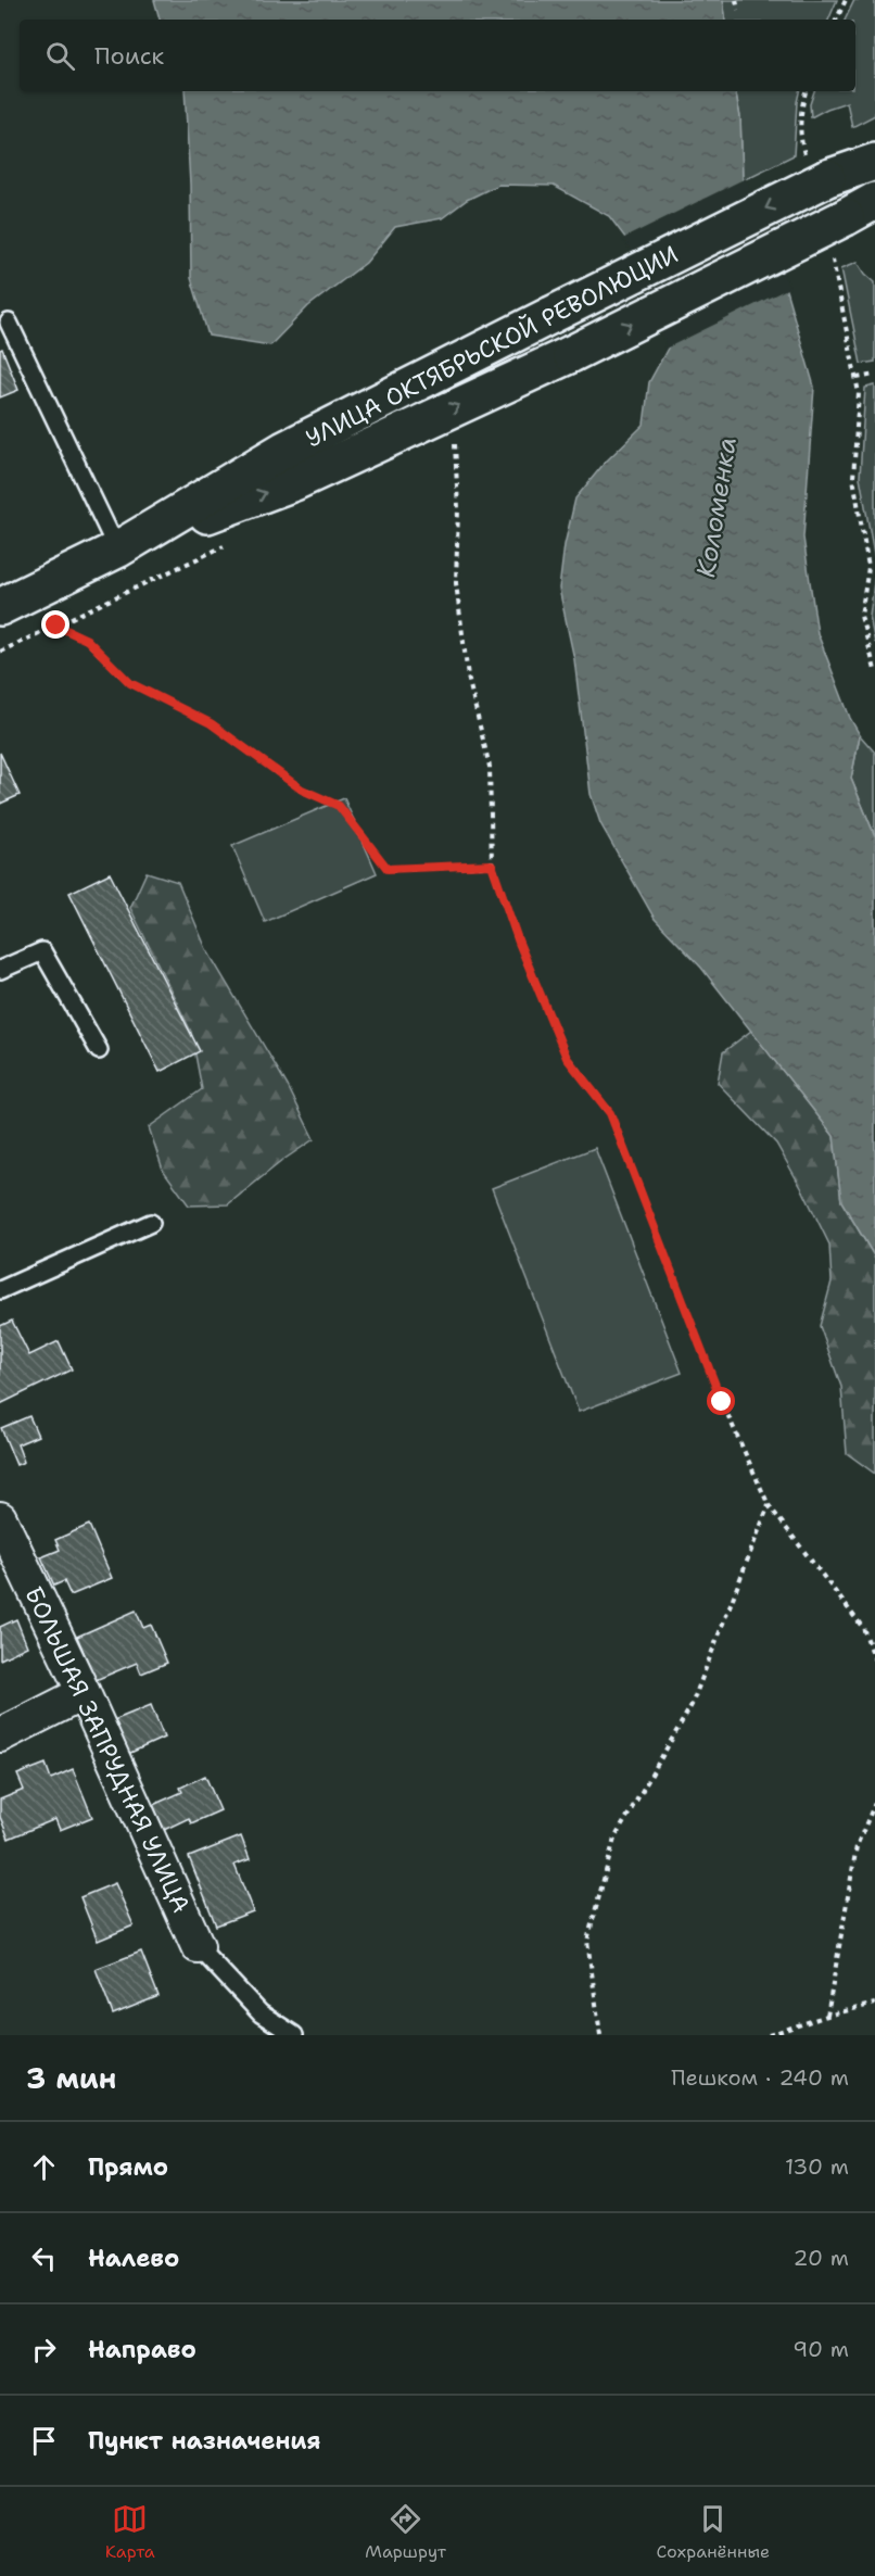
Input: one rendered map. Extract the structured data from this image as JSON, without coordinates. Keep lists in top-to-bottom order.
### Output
{
  "streets": {
    "main road": ["УЛИЦА ОКТЯБРЬСКОЙ РЕВОЛЮЦИИ"],
    "street": ["БОЛЬШАЯ ЗАПРУДНАЯ УЛИЦА"]
  },
  "water": ["Коломенка"],
  "page": {
    "search": "Поиск",
    "heading": ["3 мин", "Пешком · 240 m"],
    "list": [
      ["Прямо", "130 m"],
      ["Налево", "20 m"],
      ["Направо", "90 m"],
      "Пункт назначения"
    ],
    "nav": ["Карта", "Маршрут", "Сохранённые"]
  }
}
